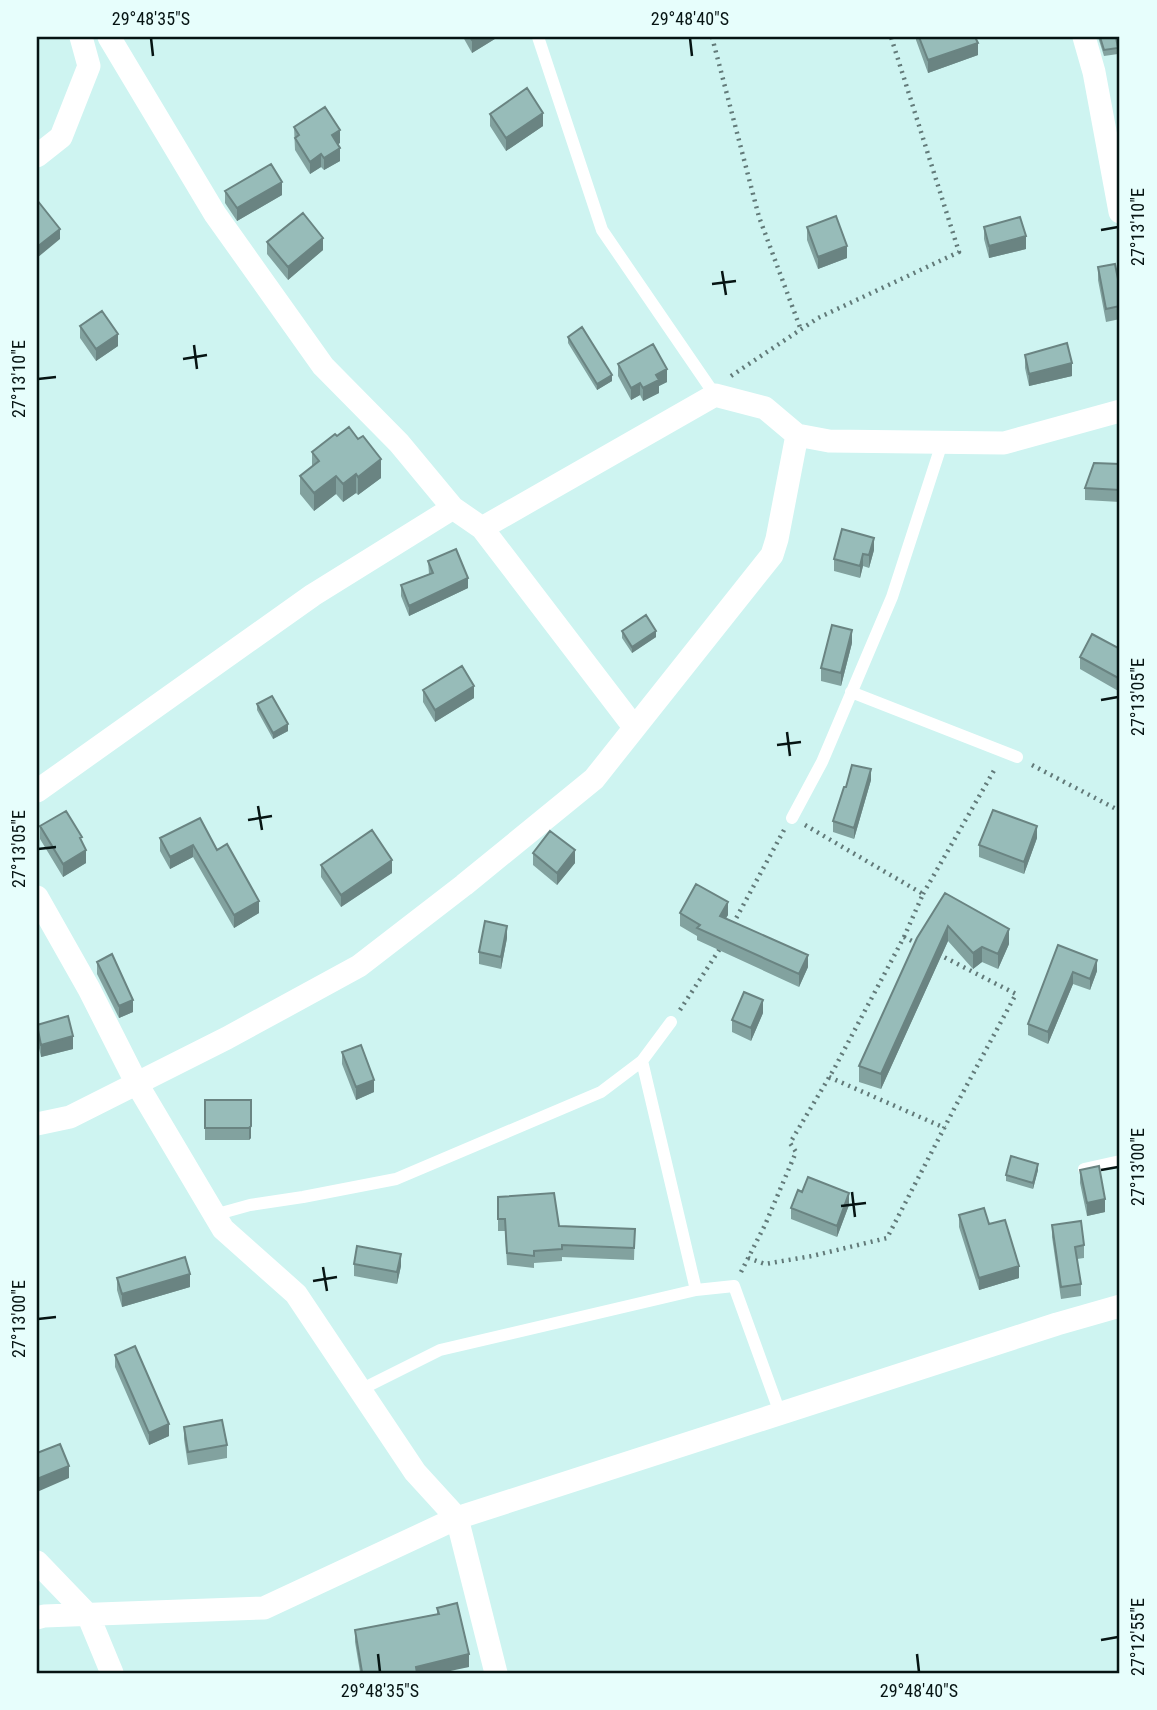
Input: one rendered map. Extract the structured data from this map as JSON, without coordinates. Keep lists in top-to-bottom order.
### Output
{
  "coordinates": [
    "29°48'35\"S",
    "29°48'40\"S",
    "27°13'10\"E",
    "27°13'05\"E",
    "27°13'00\"E",
    "27°12'55\"E"
  ]
}
